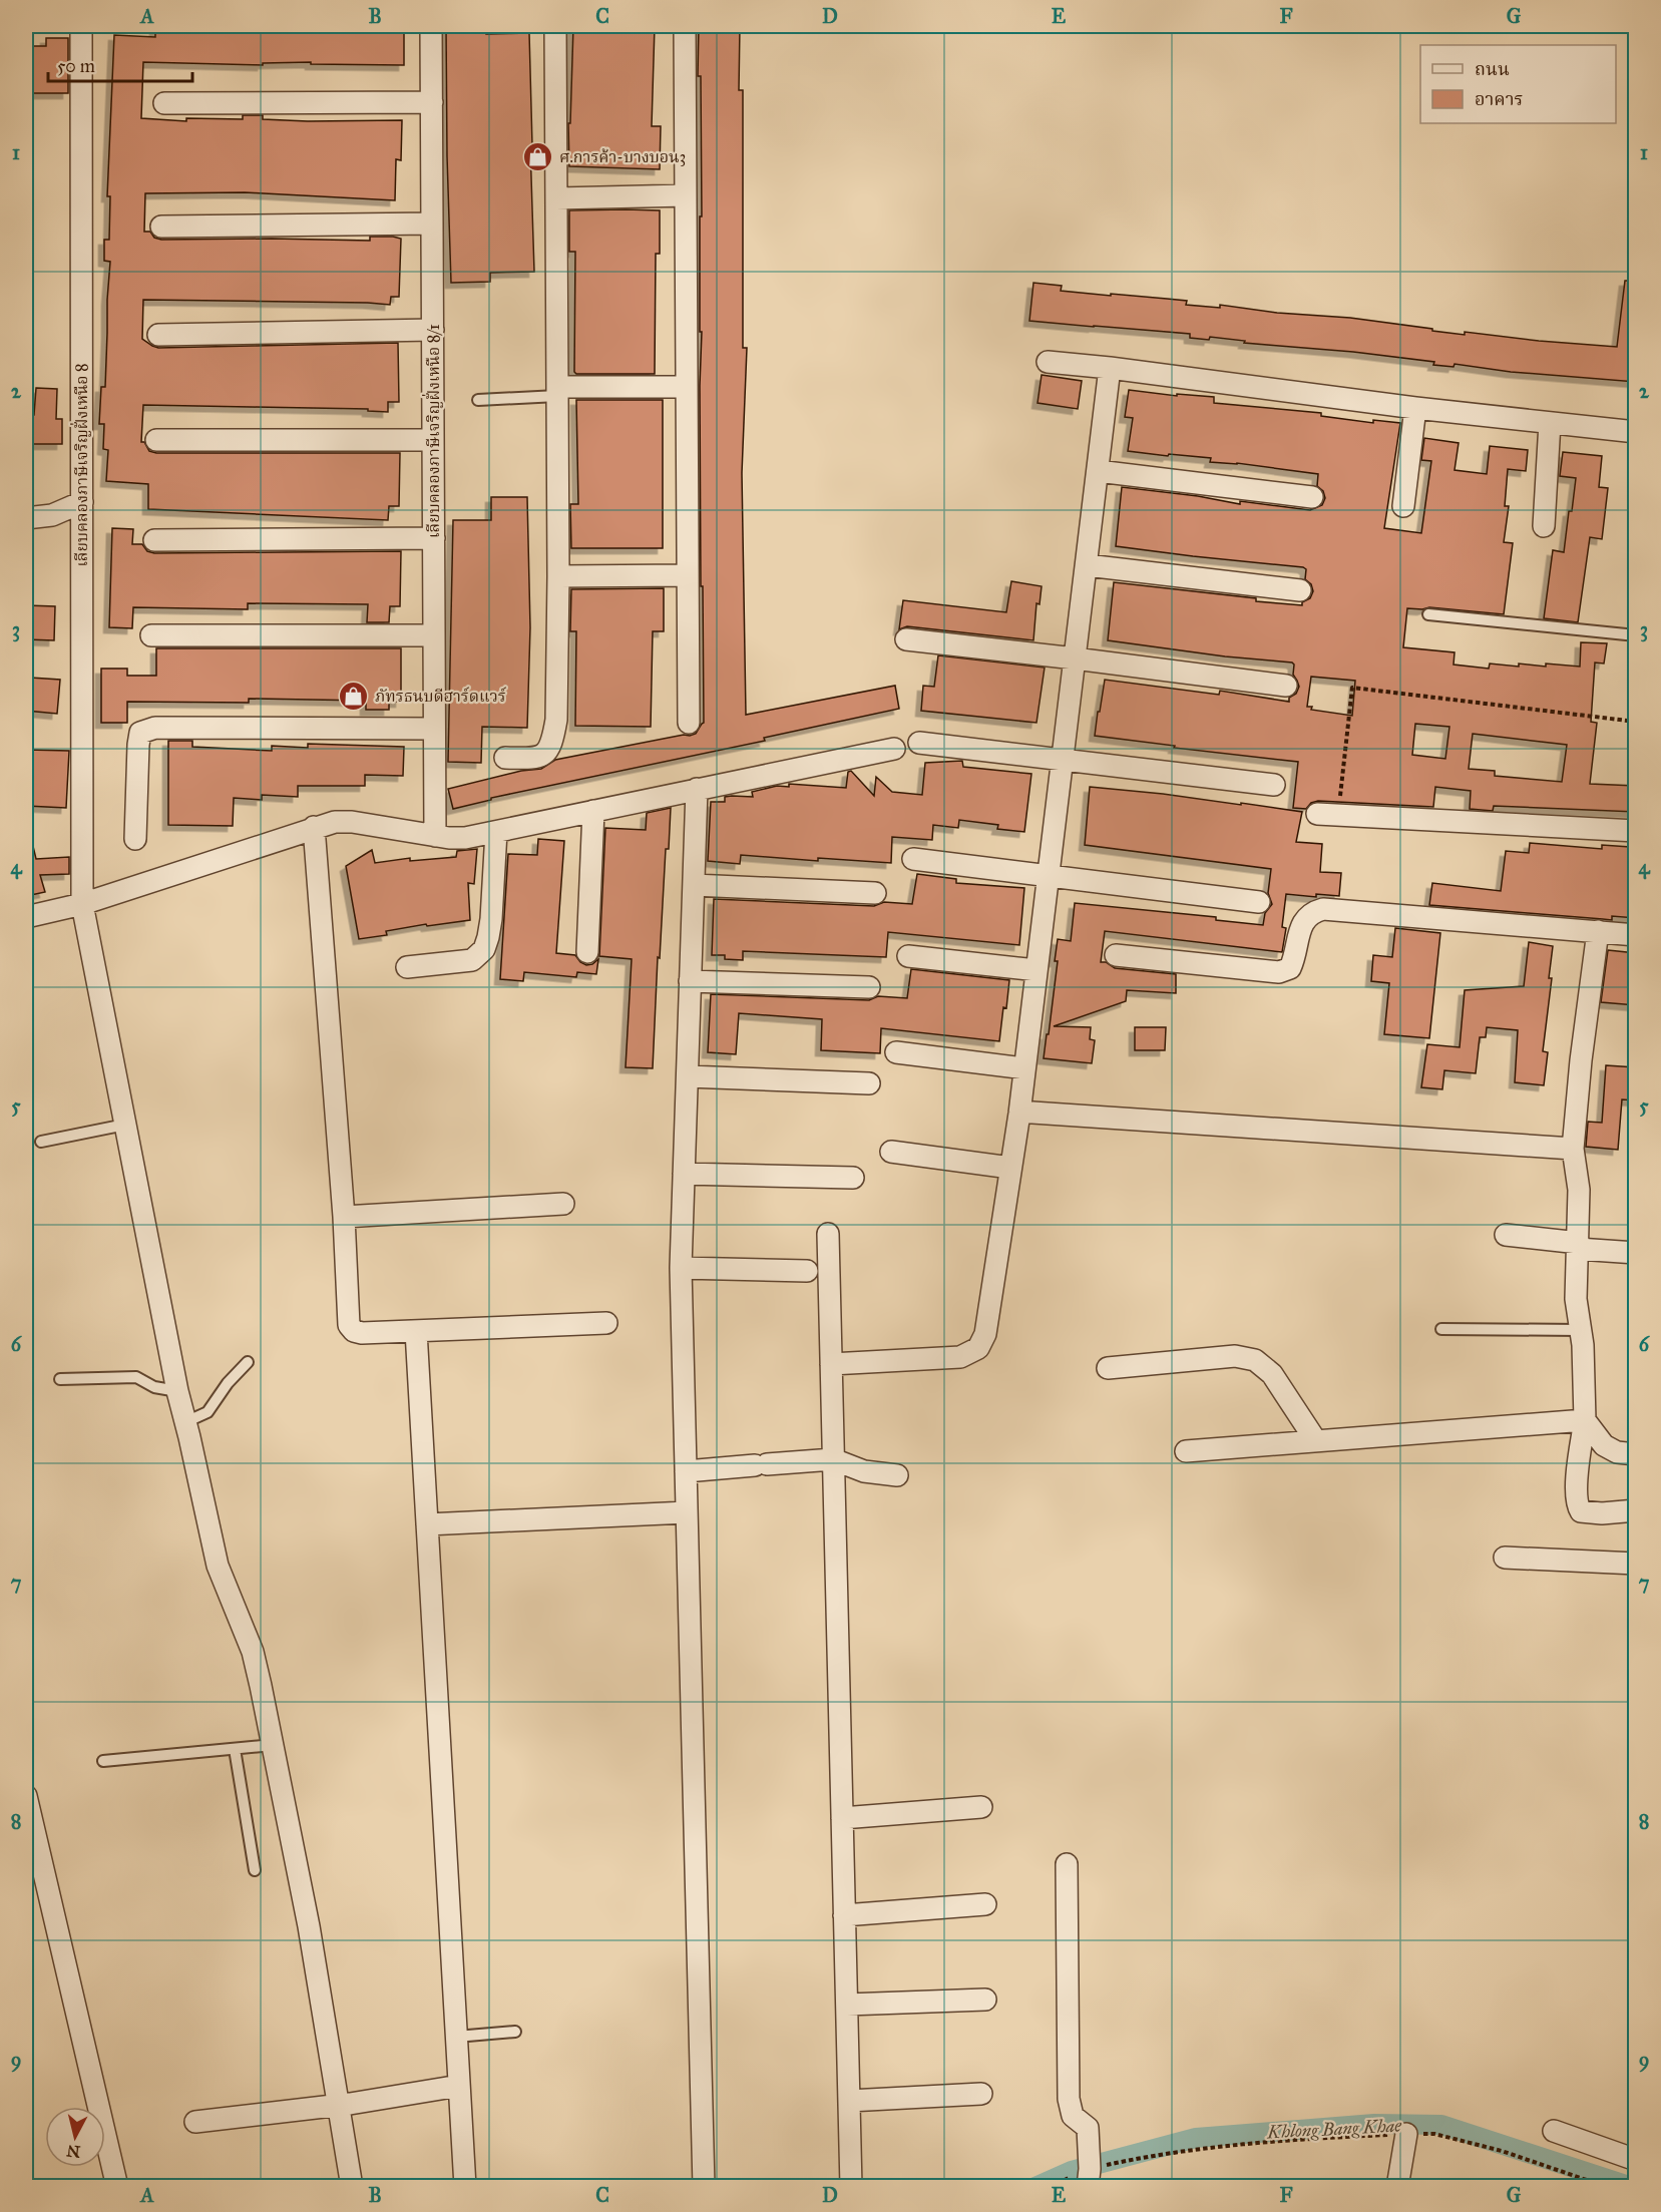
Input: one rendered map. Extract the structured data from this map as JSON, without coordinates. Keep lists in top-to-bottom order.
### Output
{
  "streets": {
    "street": ["เลียบคลองภาษีเจริญฝั่งเหนือ 8/1", "เลียบคลองภาษีเจริญฝั่งเหนือ 8"]
  },
  "water": ["Khlong Bang Khae"],
  "places": {
    "shop": ["ศ.การค้า-บางบอน3", "ภัทรธนบดีฮาร์ดแวร์"]
  },
  "legend": ["ถนน", "อาคาร"],
  "scale_bar": "50 m",
  "north": "bottom",
  "grid": {
    "columns": [
      "A",
      "B",
      "C",
      "D",
      "E",
      "F",
      "G"
    ],
    "rows": [
      "1",
      "2",
      "3",
      "4",
      "5",
      "6",
      "7",
      "8",
      "9"
    ]
  }
}
